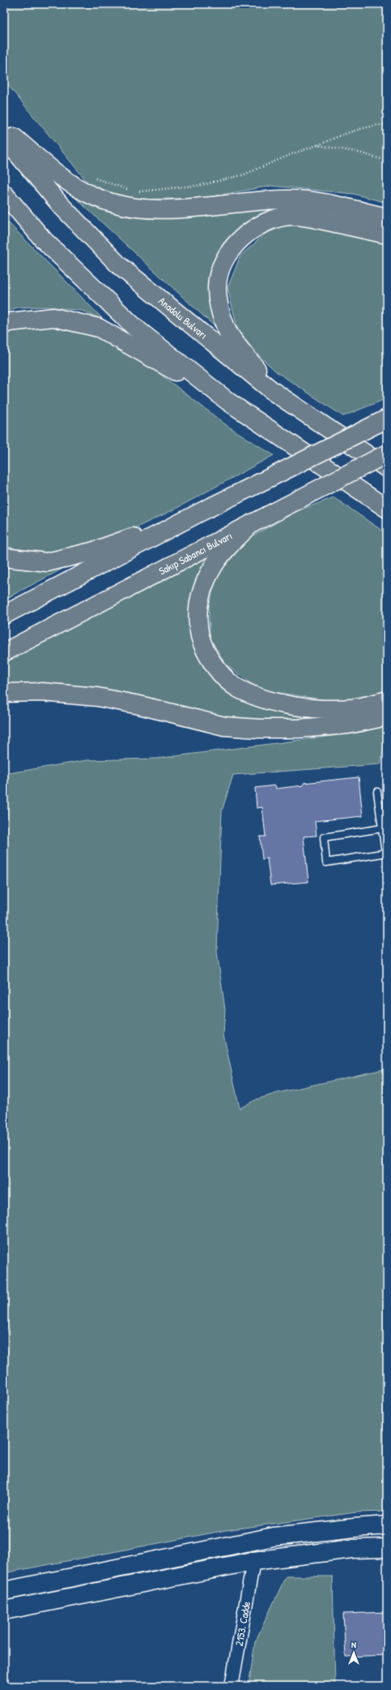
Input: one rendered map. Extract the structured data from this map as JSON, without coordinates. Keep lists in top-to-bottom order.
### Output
{
  "streets": {
    "main road": ["Anadolu Bulvarı", "Sakıp Sabancı Bulvarı"],
    "street": ["2153. Cadde"]
  },
  "north": "top"
}
